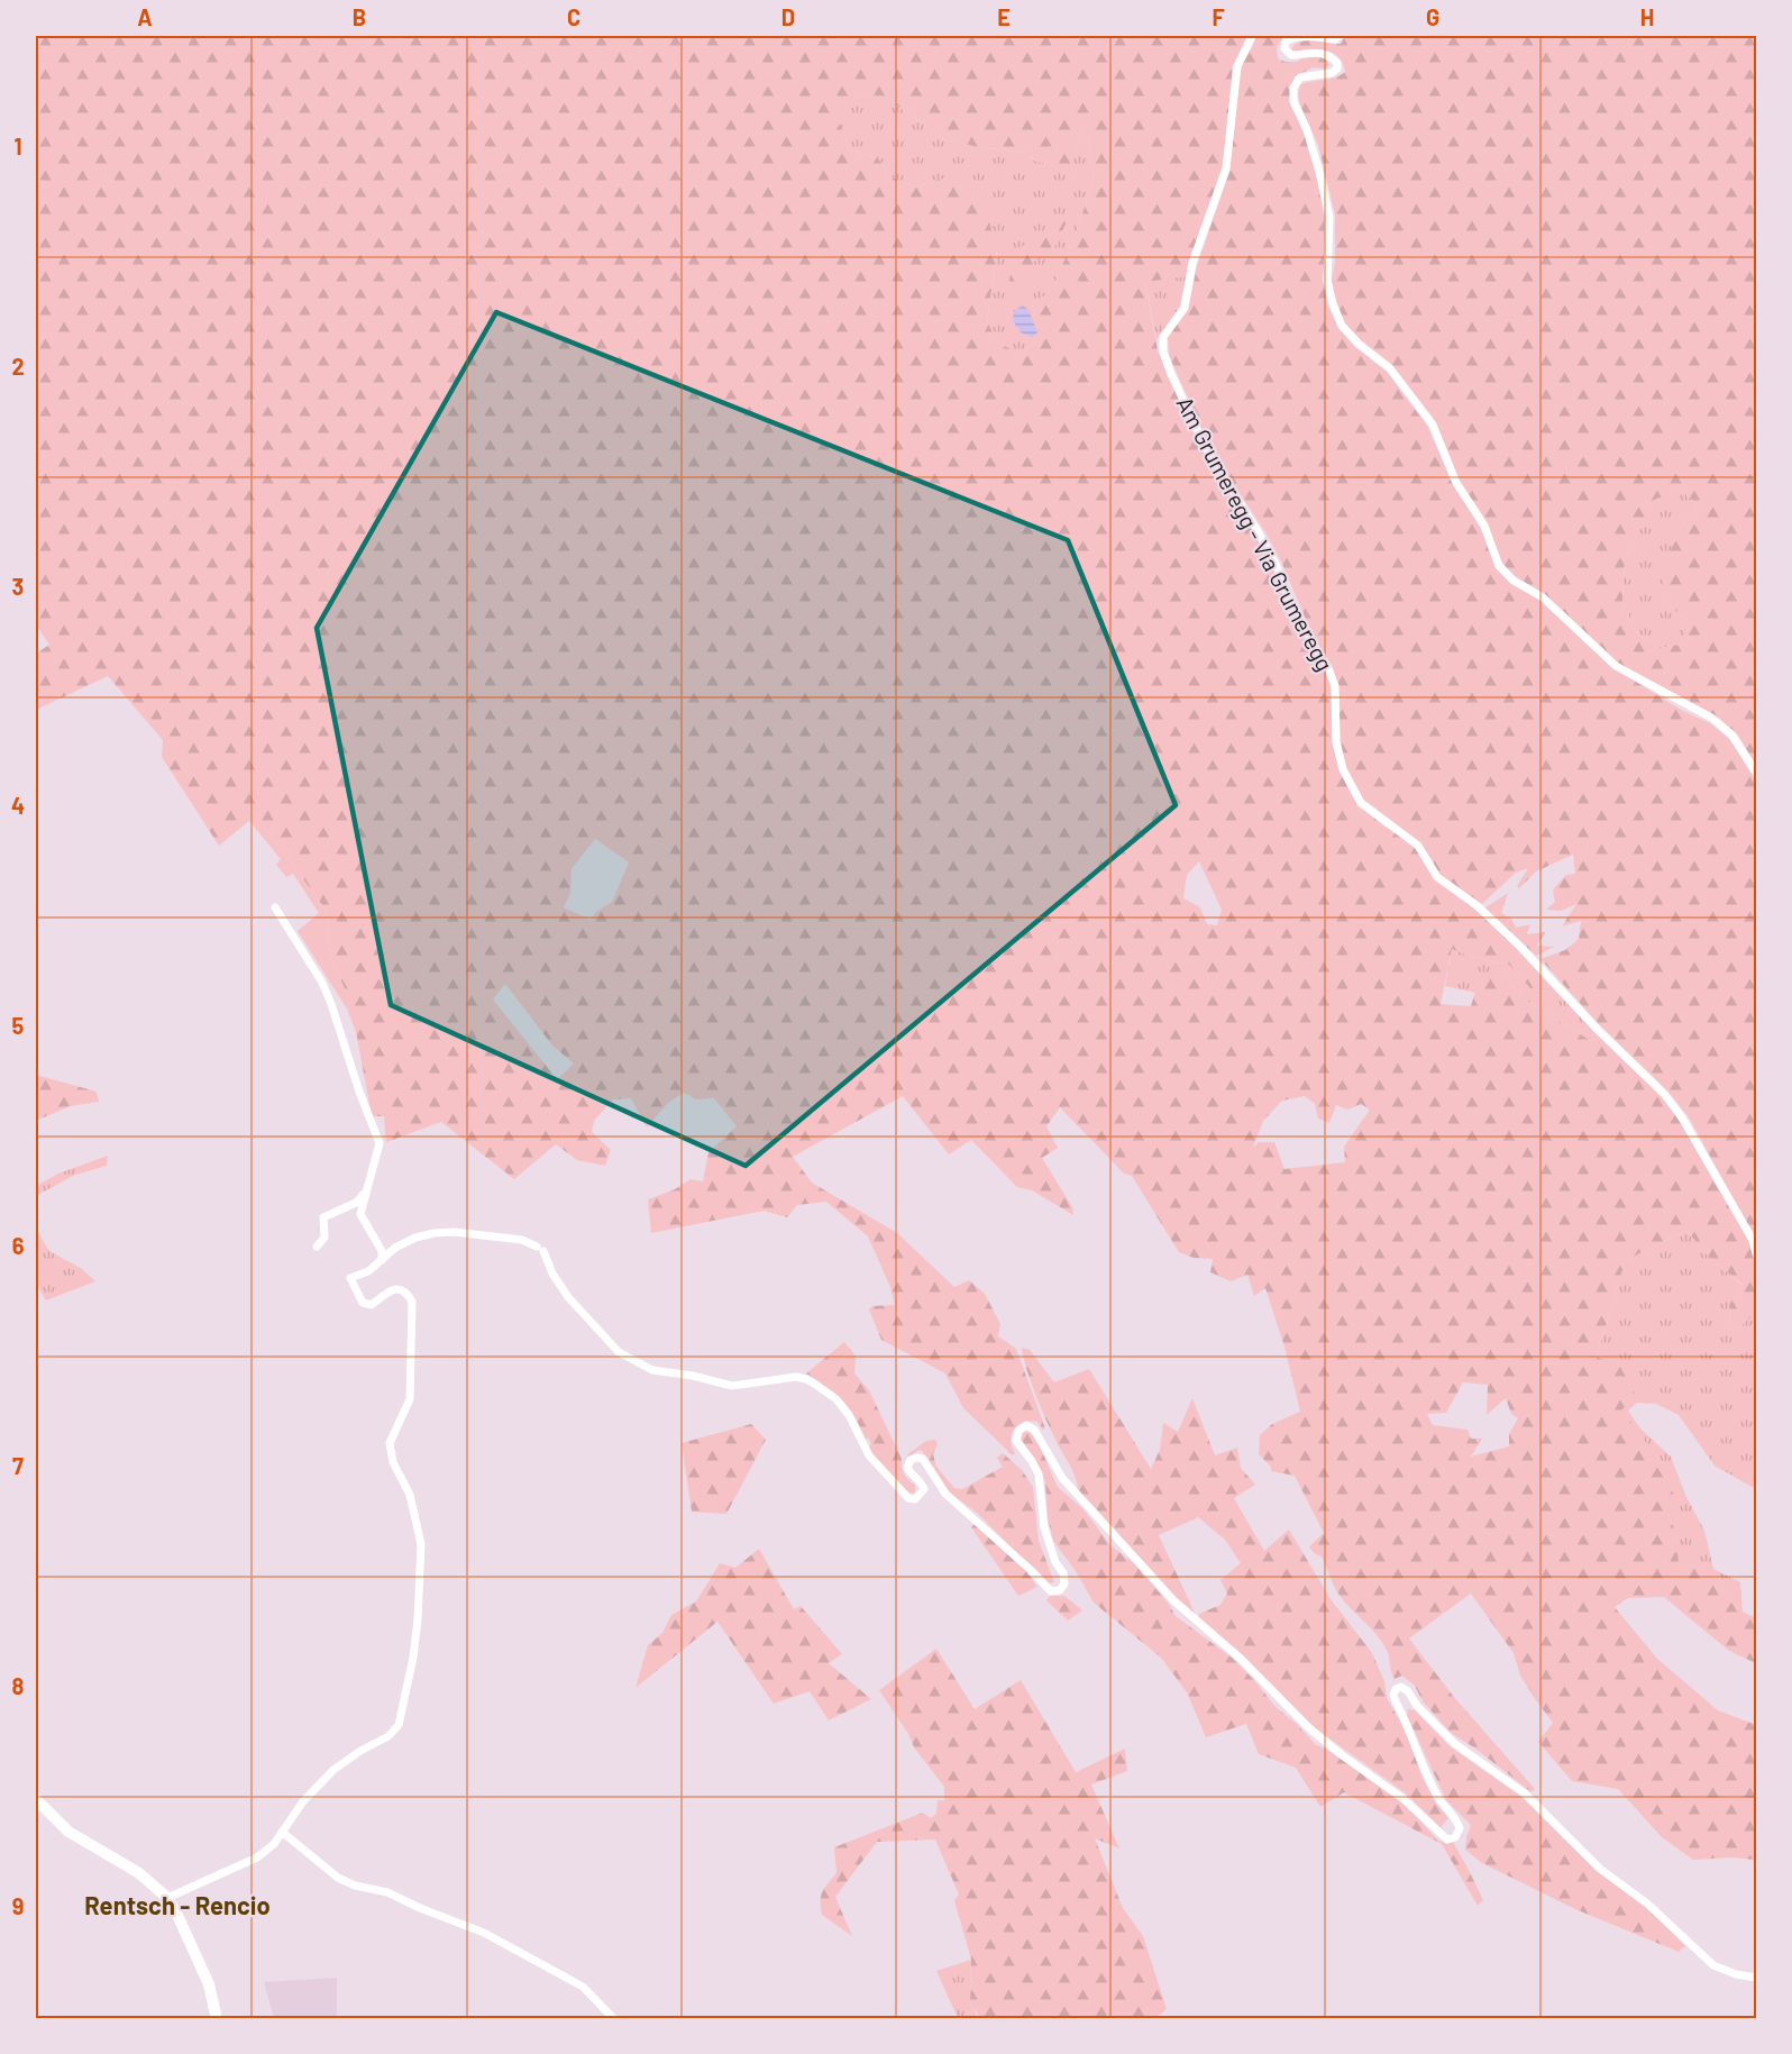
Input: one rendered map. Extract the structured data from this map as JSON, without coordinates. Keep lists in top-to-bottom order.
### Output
{
  "streets": {
    "street": ["Am Grumeregg - Via Grumeregg"]
  },
  "districts": ["Rentsch - Rencio"],
  "grid": {
    "columns": [
      "A",
      "B",
      "C",
      "D",
      "E",
      "F",
      "G",
      "H"
    ],
    "rows": [
      "1",
      "2",
      "3",
      "4",
      "5",
      "6",
      "7",
      "8",
      "9"
    ]
  }
}
